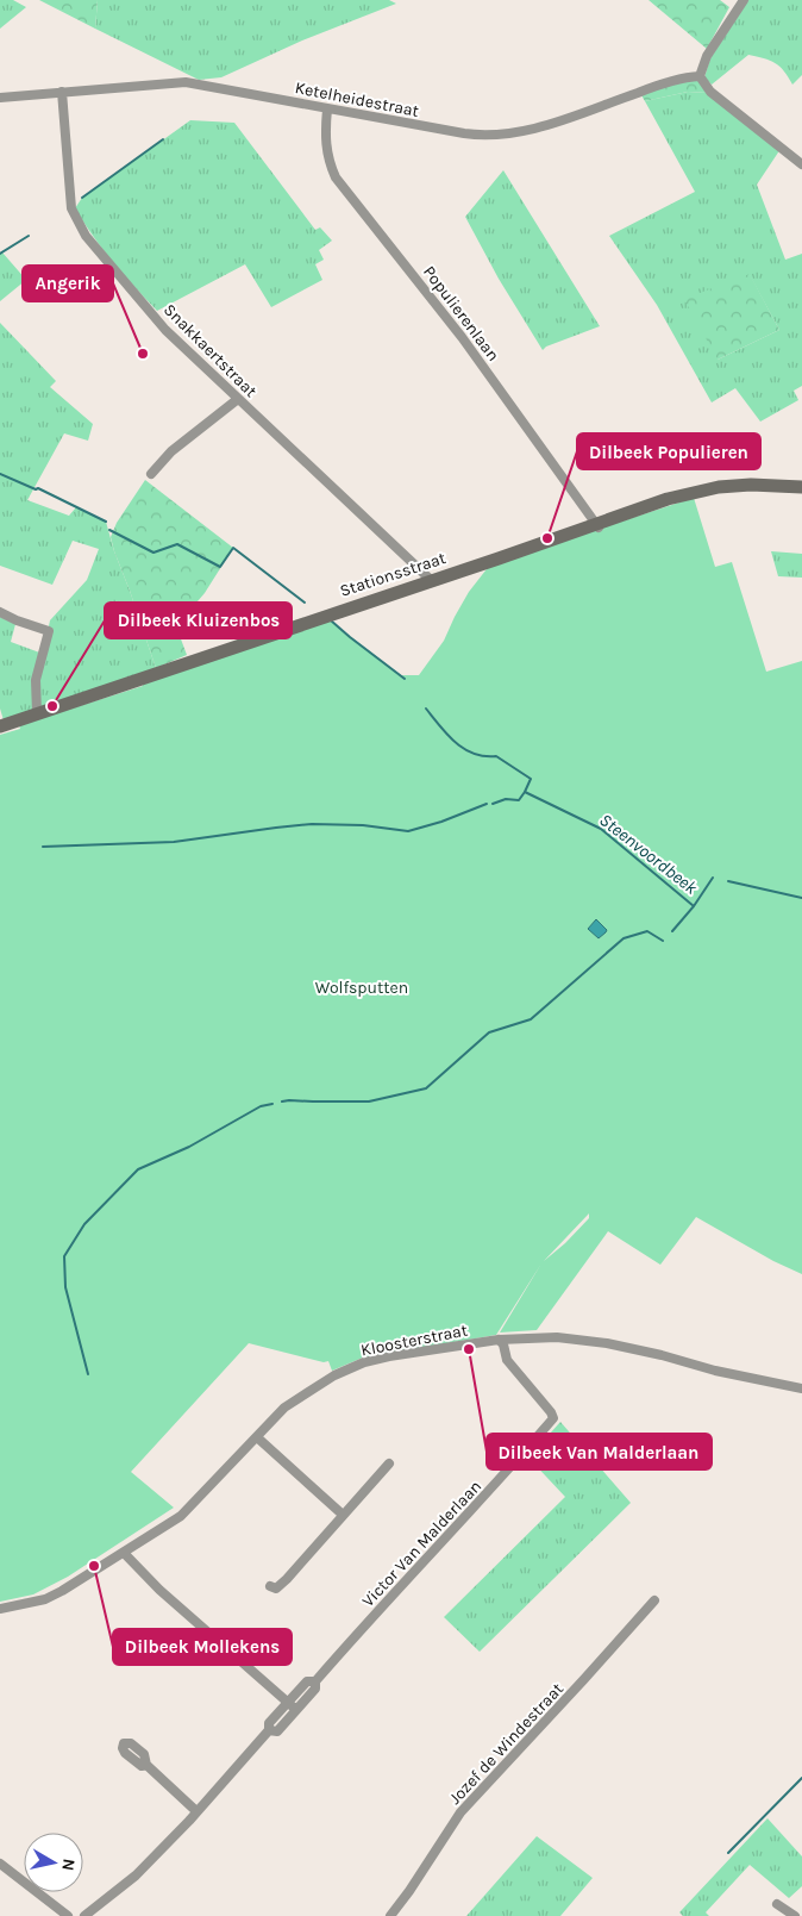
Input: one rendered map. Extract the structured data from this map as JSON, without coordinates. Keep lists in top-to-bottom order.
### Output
{
  "streets": {
    "street": [
      "Ketelheidestraat",
      "Populierenlaan",
      "Snakkaertstraat",
      "Stationsstraat",
      "Kloosterstraat",
      "Victor Van Malderlaan",
      "Jozef de Windestraat"
    ]
  },
  "crossings": [
    ["Ketelheidestraat", "Populierenlaan"],
    ["Ketelheidestraat", "Snakkaertstraat"],
    ["Populierenlaan", "Stationsstraat"],
    ["Snakkaertstraat", "Stationsstraat"],
    ["Kloosterstraat", "Victor Van Malderlaan"]
  ],
  "water": ["Steenvoordbeek"],
  "parks": ["Wolfsputten"],
  "places": [
    "Angerik",
    "Dilbeek Populieren",
    "Dilbeek Kluizenbos",
    "Dilbeek Van Malderlaan",
    "Dilbeek Mollekens"
  ],
  "north": "right"
}
